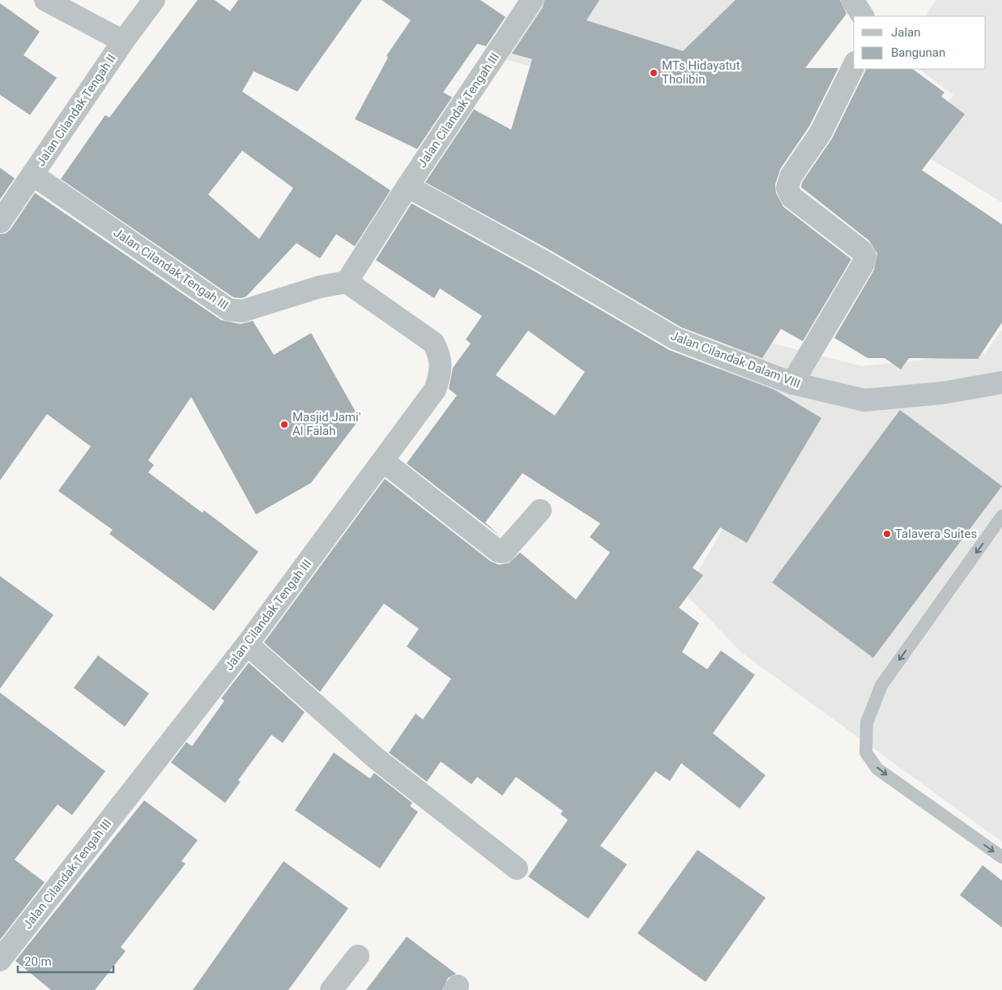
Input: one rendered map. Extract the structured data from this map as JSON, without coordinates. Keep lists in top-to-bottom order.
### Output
{
  "streets": {
    "street": ["Jalan Cilandak Tengah II", "Jalan Cilandak Tengah III", "Jalan Cilandak Dalam VIII"]
  },
  "crossings": [
    ["Jalan Cilandak Tengah II", "Jalan Cilandak Tengah III"],
    ["Jalan Cilandak Tengah III", "Jalan Cilandak Dalam VIII"]
  ],
  "places": ["MTs Hidayatut Tholibin", "Masjid Jami' Al Falah", "Talavera Suites"],
  "legend": ["Jalan", "Bangunan"],
  "scale_bar": "20 m"
}
